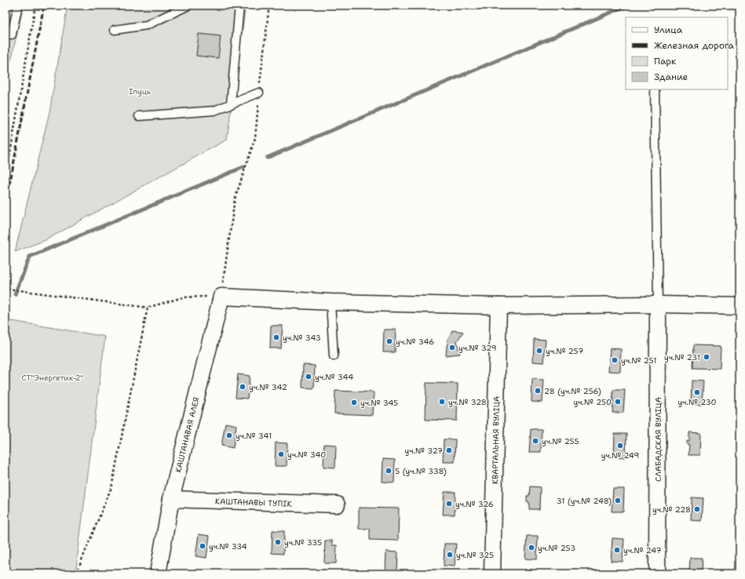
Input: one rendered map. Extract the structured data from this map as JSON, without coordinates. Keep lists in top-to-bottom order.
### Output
{
  "streets": {
    "street": [
      "КАШТАНАВАЯ АЛЕЯ",
      "СЛАБАДСКАЯ ВУЛІЦА",
      "КВАРТАЛЬНАЯ ВУЛІЦА",
      "КАШТАНАВЫ ТУПІК"
    ]
  },
  "crossings": [
    ["КАШТАНАВАЯ АЛЕЯ", "КАШТАНАВЫ ТУПІК"]
  ],
  "parks": ["Іпуць", "СТ\"Энергетик-2\""],
  "places": [
    "уч.№ 343",
    "уч.№ 346",
    "уч.№ 329",
    "уч.№ 257",
    "уч.№ 231",
    "уч.№ 251",
    "уч.№ 344",
    "уч.№ 342",
    "28 (уч.№ 256)",
    "уч.№ 230",
    "уч.№ 328",
    "уч.№ 250",
    "уч.№ 345",
    "уч.№ 341",
    "уч.№ 255",
    "уч.№ 249",
    "уч.№ 327",
    "уч.№ 340",
    "5 (уч.№ 338)",
    "31 (уч.№ 248)",
    "уч.№ 326",
    "уч.№ 228",
    "уч.№ 335",
    "уч.№ 334",
    "уч.№ 253",
    "уч.№ 247",
    "уч.№ 325"
  ],
  "legend": [
    "Улица",
    "Железная дорога",
    "Парк",
    "Здание"
  ]
}
